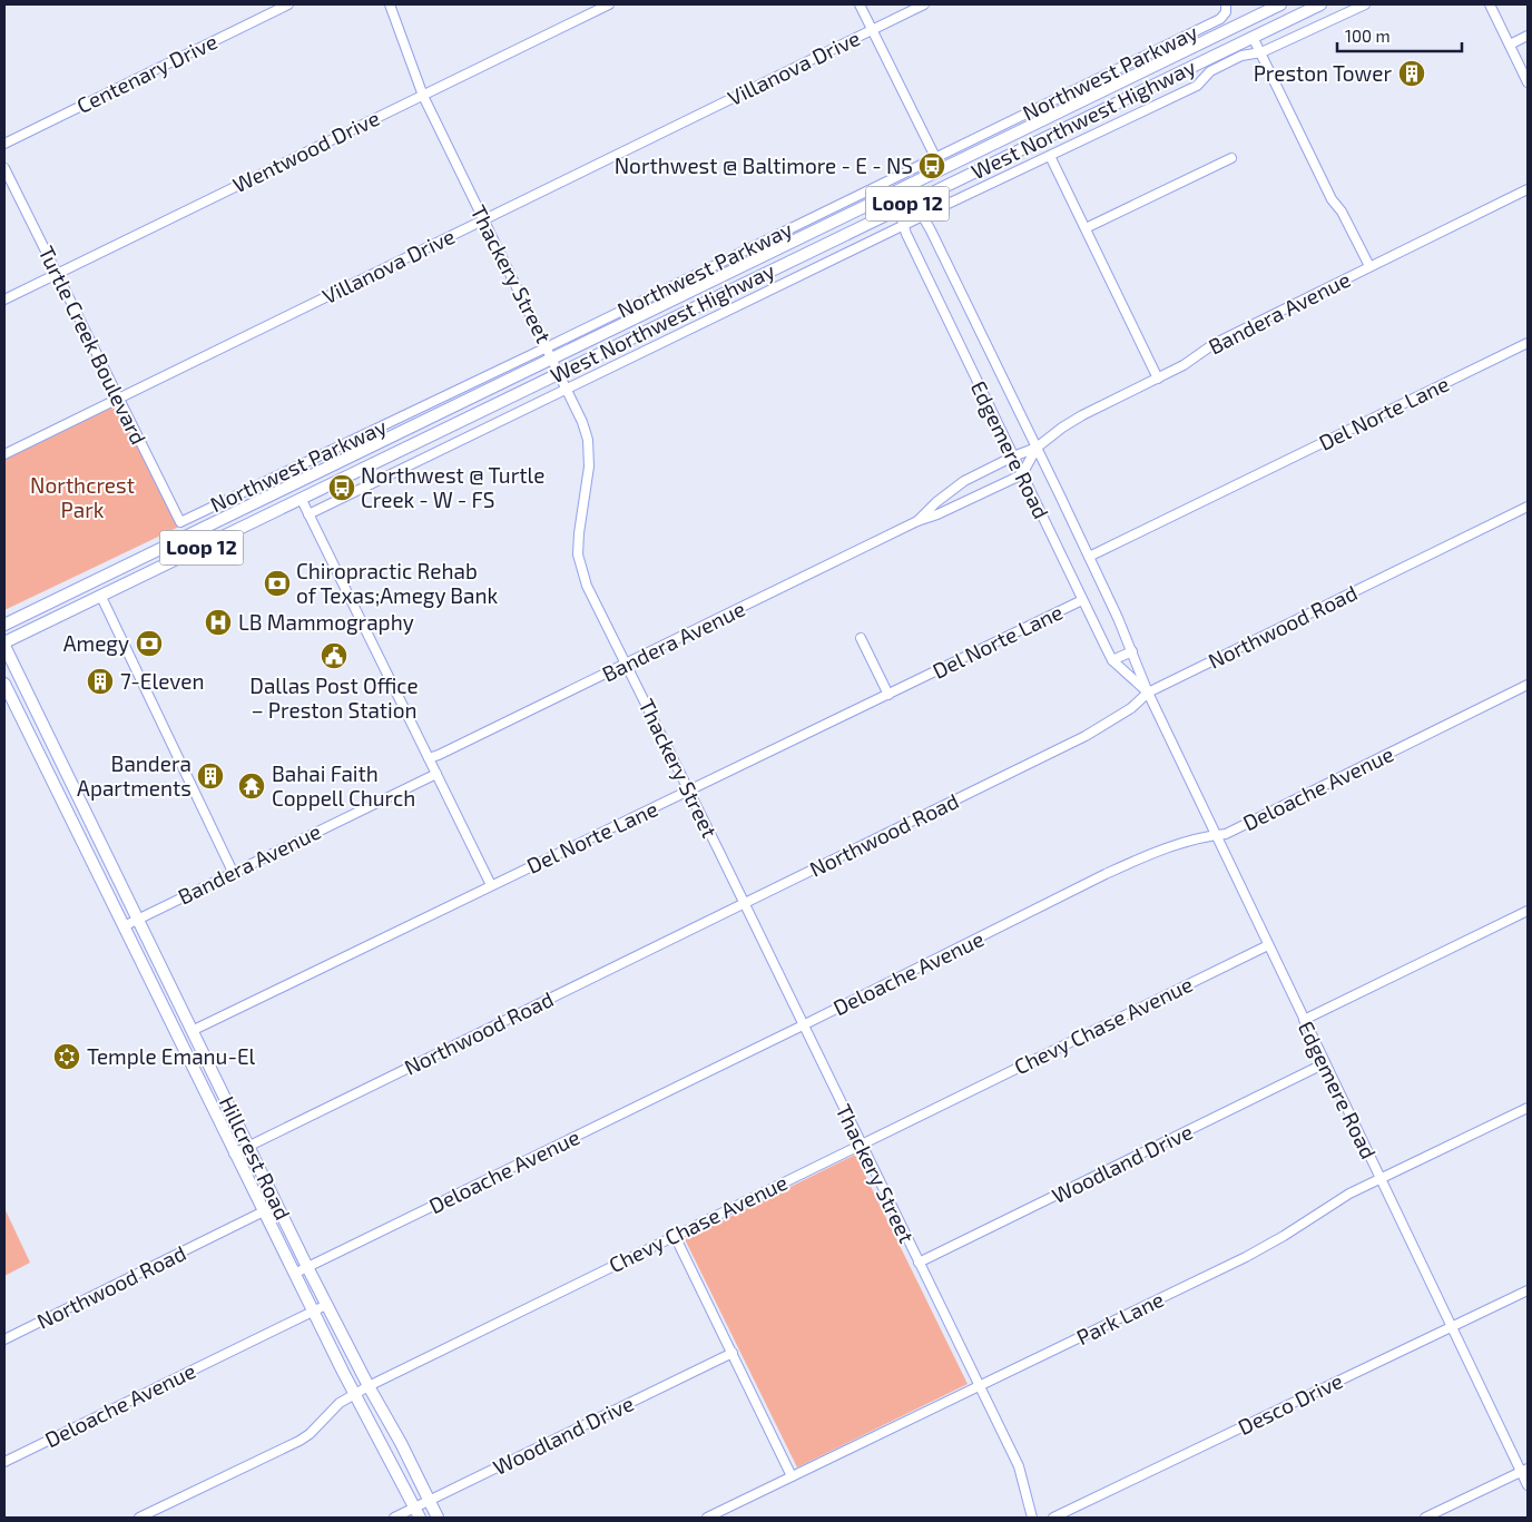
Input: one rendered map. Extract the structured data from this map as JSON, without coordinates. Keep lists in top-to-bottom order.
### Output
{
  "streets": {
    "main road": ["West Northwest Highway", "Loop 12", "Hillcrest Road"],
    "street": [
      "Villanova Drive",
      "Northwest Parkway",
      "Centenary Drive",
      "Wentwood Drive",
      "Thackery Street",
      "Bandera Avenue",
      "Turtle Creek Boulevard",
      "Del Norte Lane",
      "Edgemere Road",
      "Northwood Road",
      "Deloache Avenue",
      "Chevy Chase Avenue",
      "Woodland Drive",
      "Park Lane",
      "Desco Drive"
    ]
  },
  "crossings": [
    ["Villanova Drive", "Thackery Street"],
    ["Villanova Drive", "Turtle Creek Boulevard"],
    ["Northwest Parkway", "Thackery Street"],
    ["Northwest Parkway", "Turtle Creek Boulevard"],
    ["West Northwest Highway", "Thackery Street"],
    ["West Northwest Highway", "Edgemere Road"],
    ["West Northwest Highway", "Hillcrest Road"],
    ["Wentwood Drive", "Thackery Street"],
    ["Wentwood Drive", "Turtle Creek Boulevard"],
    ["Thackery Street", "Bandera Avenue"],
    ["Thackery Street", "Del Norte Lane"],
    ["Thackery Street", "Northwood Road"],
    ["Thackery Street", "Deloache Avenue"],
    ["Thackery Street", "Chevy Chase Avenue"],
    ["Thackery Street", "Woodland Drive"],
    ["Thackery Street", "Park Lane"],
    ["Bandera Avenue", "Edgemere Road"],
    ["Bandera Avenue", "Hillcrest Road"],
    ["Del Norte Lane", "Edgemere Road"],
    ["Del Norte Lane", "Hillcrest Road"],
    ["Edgemere Road", "Northwood Road"],
    ["Edgemere Road", "Deloache Avenue"],
    ["Edgemere Road", "Chevy Chase Avenue"],
    ["Edgemere Road", "Woodland Drive"],
    ["Edgemere Road", "Park Lane"],
    ["Edgemere Road", "Desco Drive"],
    ["Northwood Road", "Hillcrest Road"],
    ["Deloache Avenue", "Hillcrest Road"],
    ["Chevy Chase Avenue", "Hillcrest Road"],
    ["Hillcrest Road", "Woodland Drive"]
  ],
  "parks": ["Northcrest Park"],
  "places": {
    "building": ["Preston Tower", "7-Eleven", "Bandera Apartments"],
    "bus stop": ["Northwest @ Baltimore - E - NS", "Northwest @ Turtle Creek - W - FS"],
    "bank": ["Chiropractic Rehab of Texas;Amegy Bank", "Amegy"],
    "hospital": ["LB Mammography"],
    "public building": ["Dallas Post Office – Preston Station"],
    "temple": ["Bahai Faith Coppell Church"],
    "synagogue": ["Temple Emanu-El"]
  },
  "scale_bar": "100 m"
}
